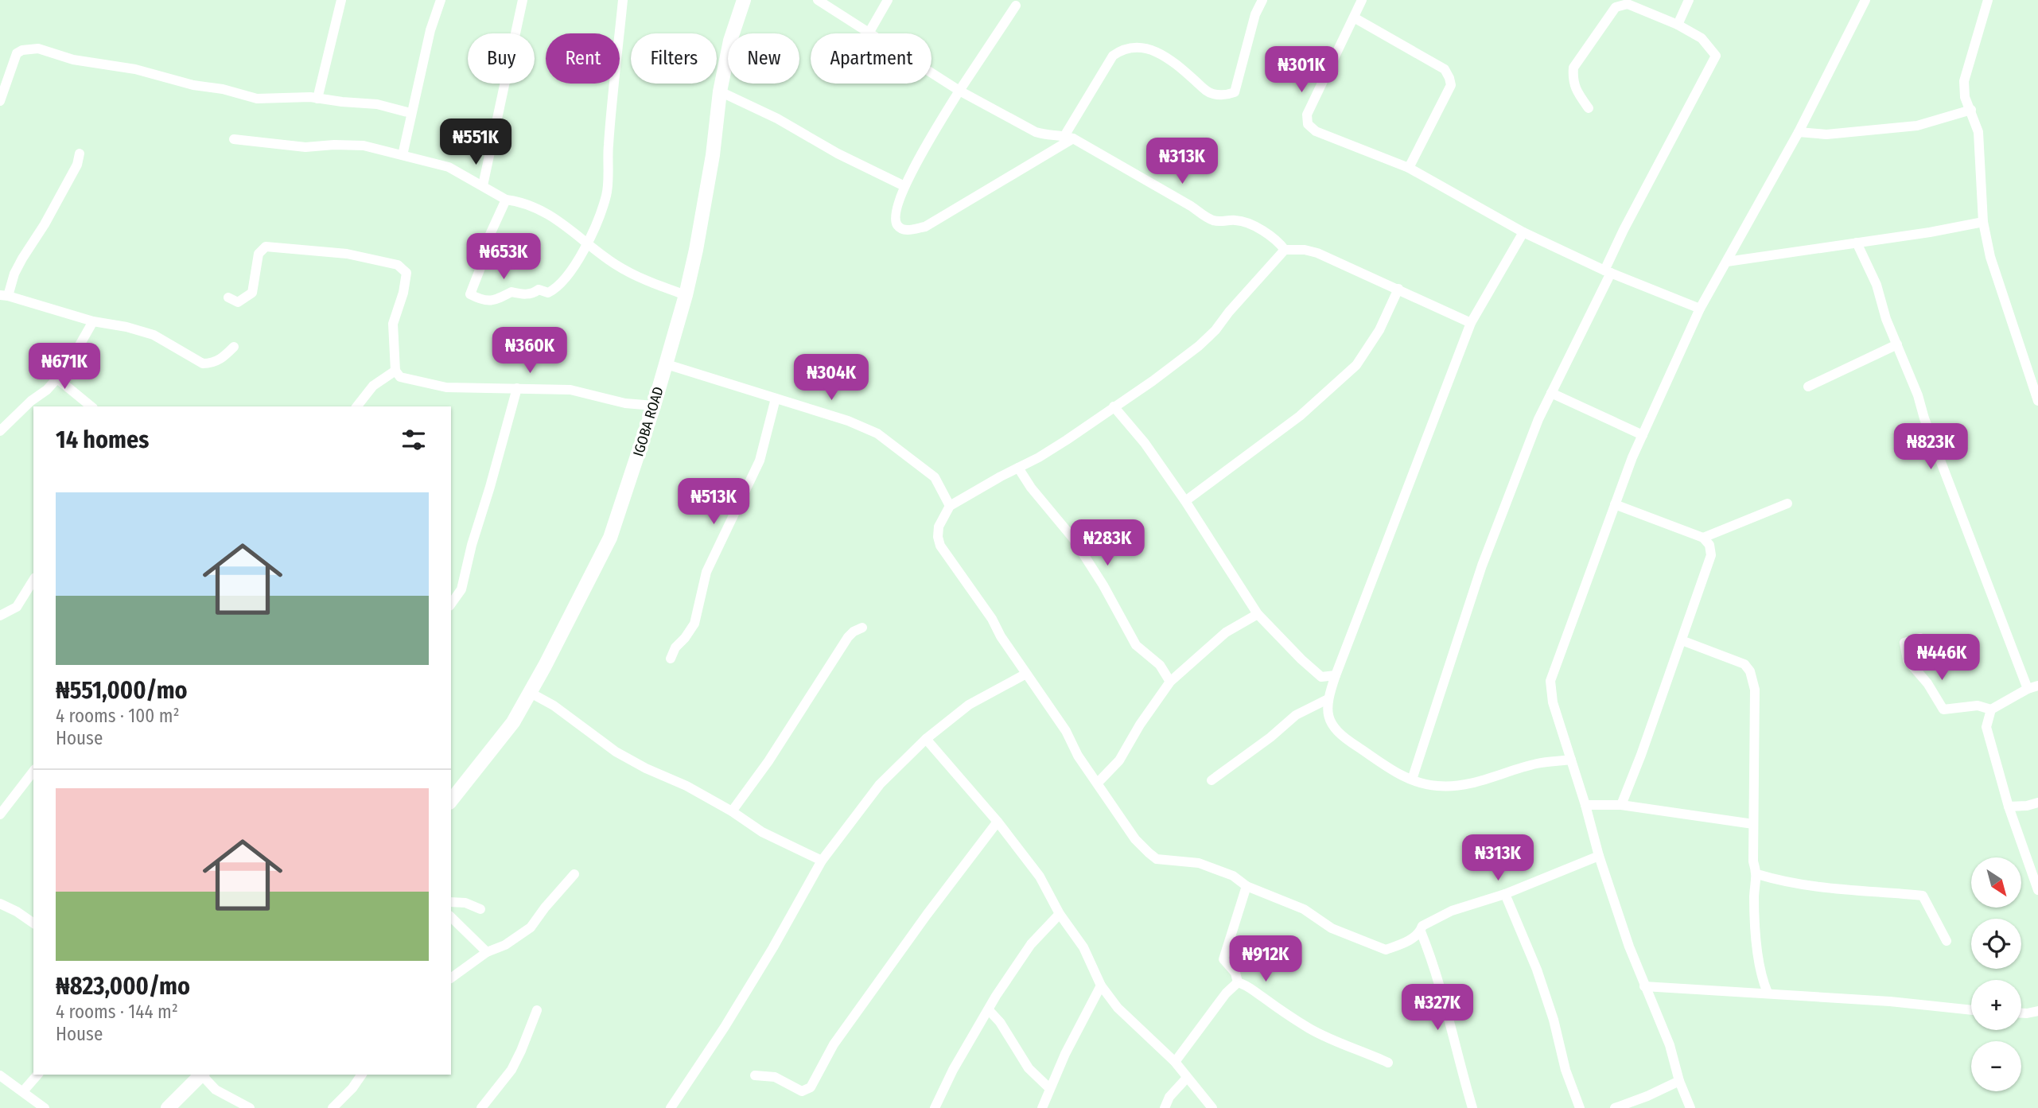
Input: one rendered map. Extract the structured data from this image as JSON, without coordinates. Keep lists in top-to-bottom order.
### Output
{
  "streets": {
    "street": ["IGOBA ROAD"]
  },
  "north": "bottom right",
  "page": {
    "chip": [
      "Buy",
      "Rent",
      "Filters",
      "New",
      "Apartment"
    ],
    "price": [
      "₦301K",
      "₦551K",
      "₦313K",
      "₦653K",
      "₦360K",
      "₦671K",
      "₦304K",
      "₦823K",
      "₦513K",
      "₦283K",
      "₦446K",
      "₦313K",
      "₦912K",
      "₦327K"
    ],
    "heading": "14 homes",
    "list": [
      {
        "name": "₦551,000/mo",
        "note": "4 rooms · 100 m² · House"
      },
      {
        "name": "₦823,000/mo",
        "note": "4 rooms · 144 m² · House"
      }
    ],
    "map_buttons": ["+", "−"]
  }
}
